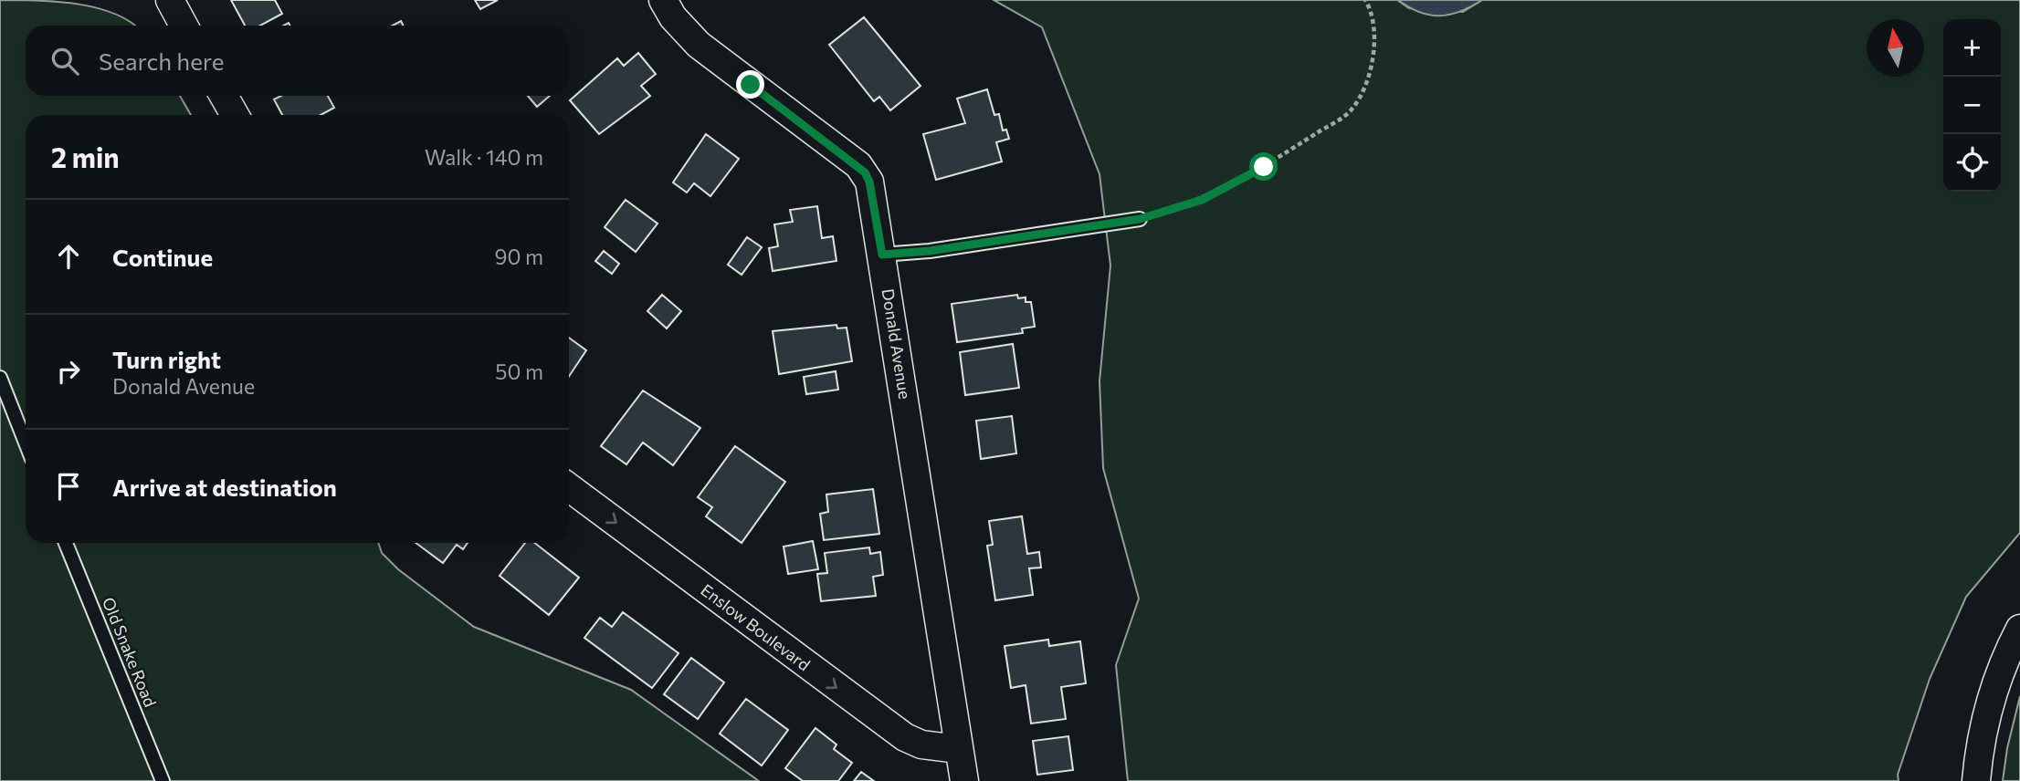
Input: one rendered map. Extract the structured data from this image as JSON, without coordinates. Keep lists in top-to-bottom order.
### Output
{
  "streets": {
    "street": ["Donald Avenue", "Enslow Boulevard"],
    "lane": ["Old Snake Road"]
  },
  "crossings": [
    ["Donald Avenue", "Enslow Boulevard"]
  ],
  "one_way": ["Enslow Boulevard"],
  "north": "top",
  "page": {
    "map_buttons": ["+", "−"],
    "search": "Search here",
    "heading": ["2 min", "Walk · 140 m"],
    "list": [
      ["Continue", "90 m"],
      ["Turn right", "Donald Avenue", "50 m"],
      "Arrive at destination"
    ]
  }
}
